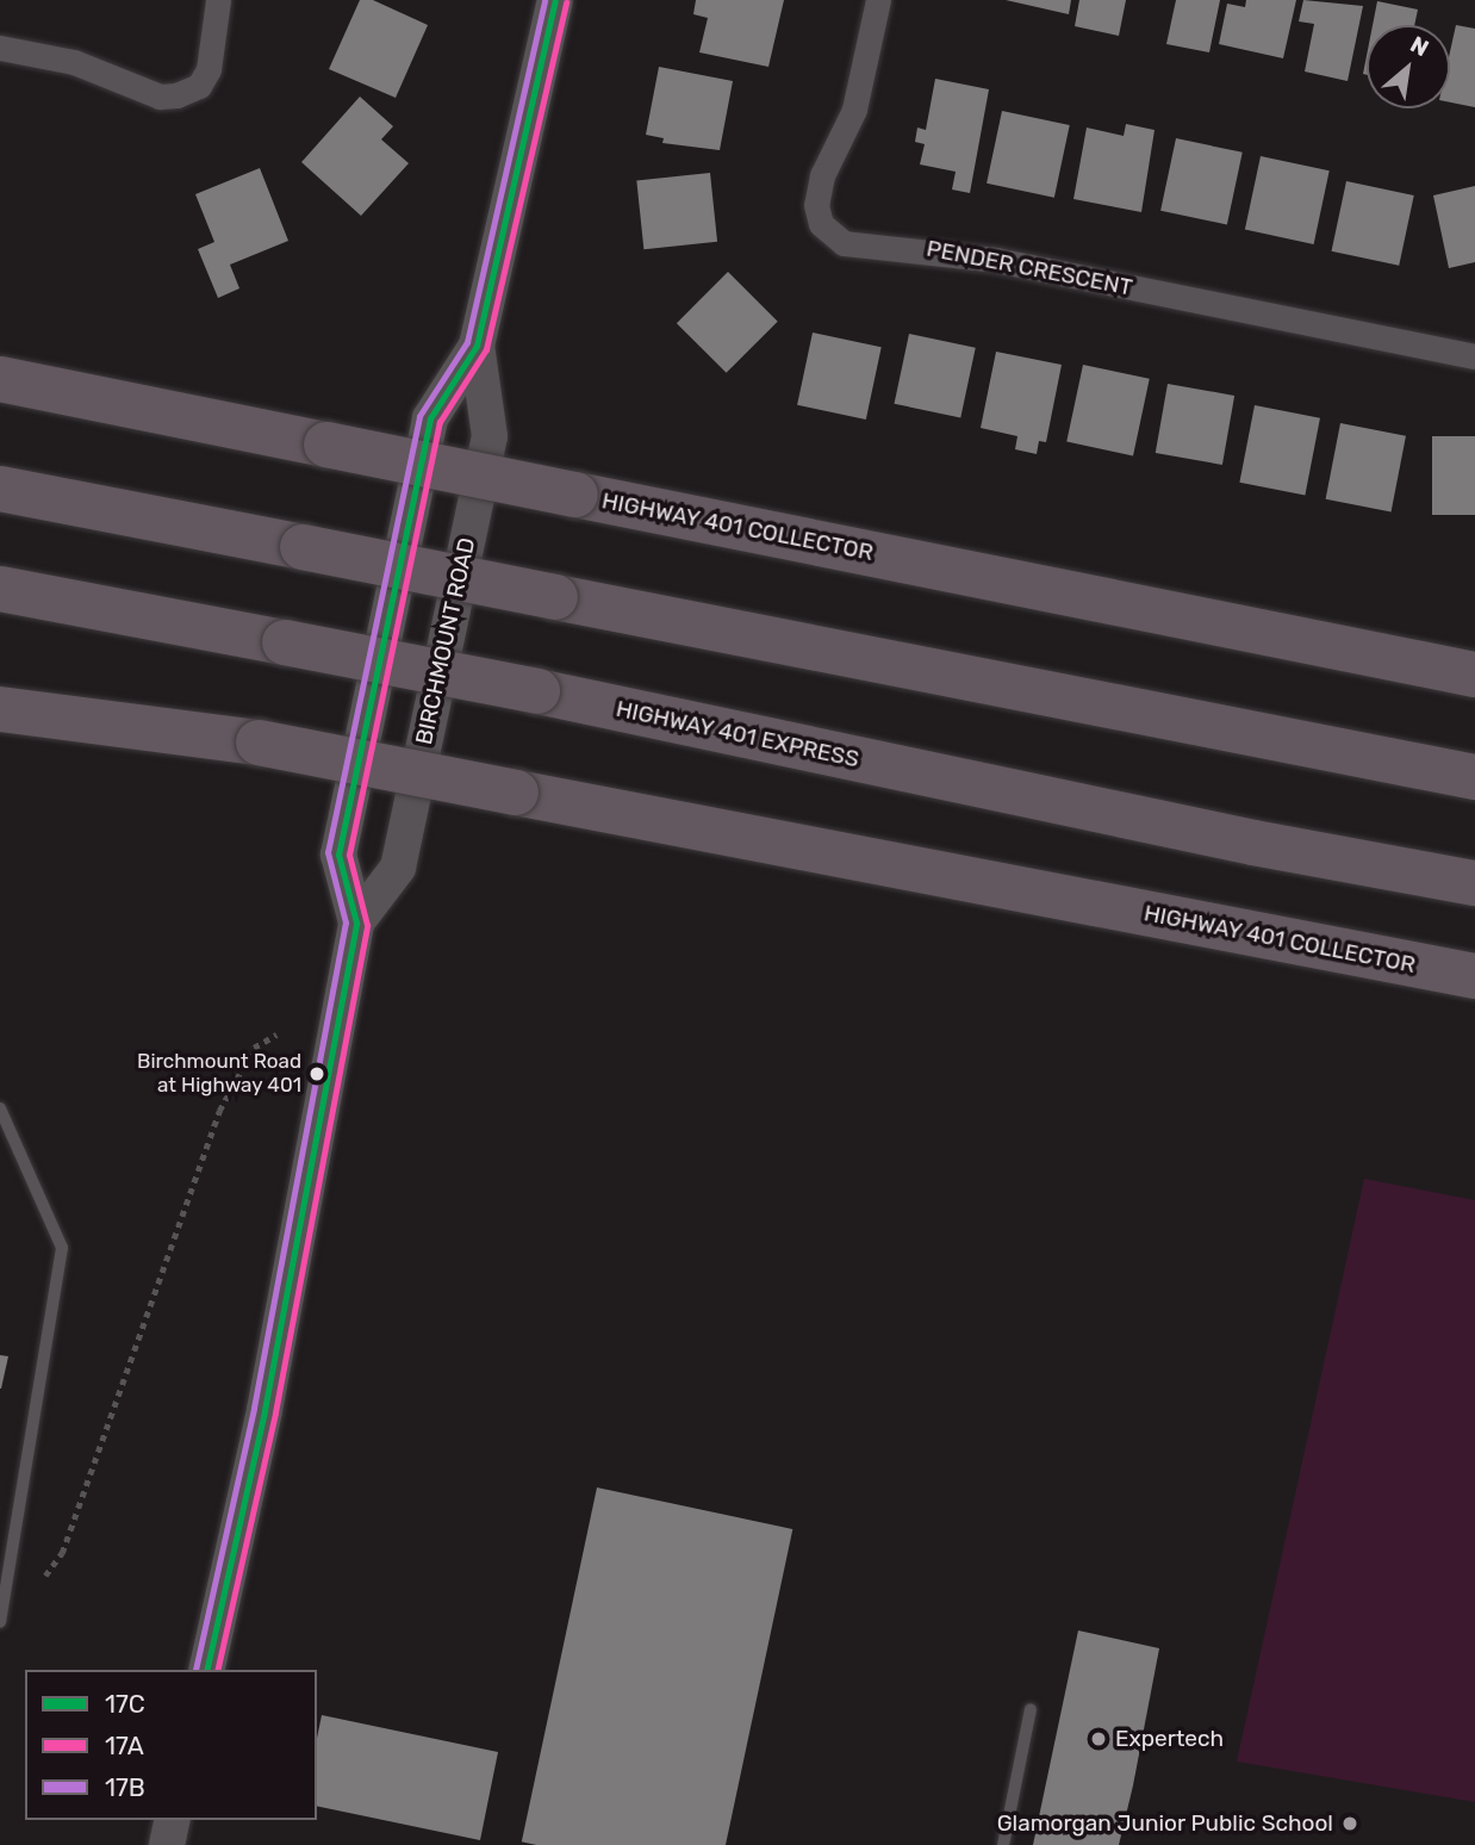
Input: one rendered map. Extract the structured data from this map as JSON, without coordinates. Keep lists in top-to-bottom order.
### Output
{
  "streets": {
    "highway": ["HIGHWAY 401 COLLECTOR", "HIGHWAY 401 EXPRESS"],
    "main road": ["BIRCHMOUNT ROAD"],
    "street": ["PENDER CRESCENT"]
  },
  "places": ["Birchmount Road at Highway 401", "Expertech", "Glamorgan Junior Public School"],
  "lines": ["transit line 17C", "transit line 17B", "transit line 17A"],
  "legend": ["17C", "17A", "17B"],
  "north": "top right"
}
